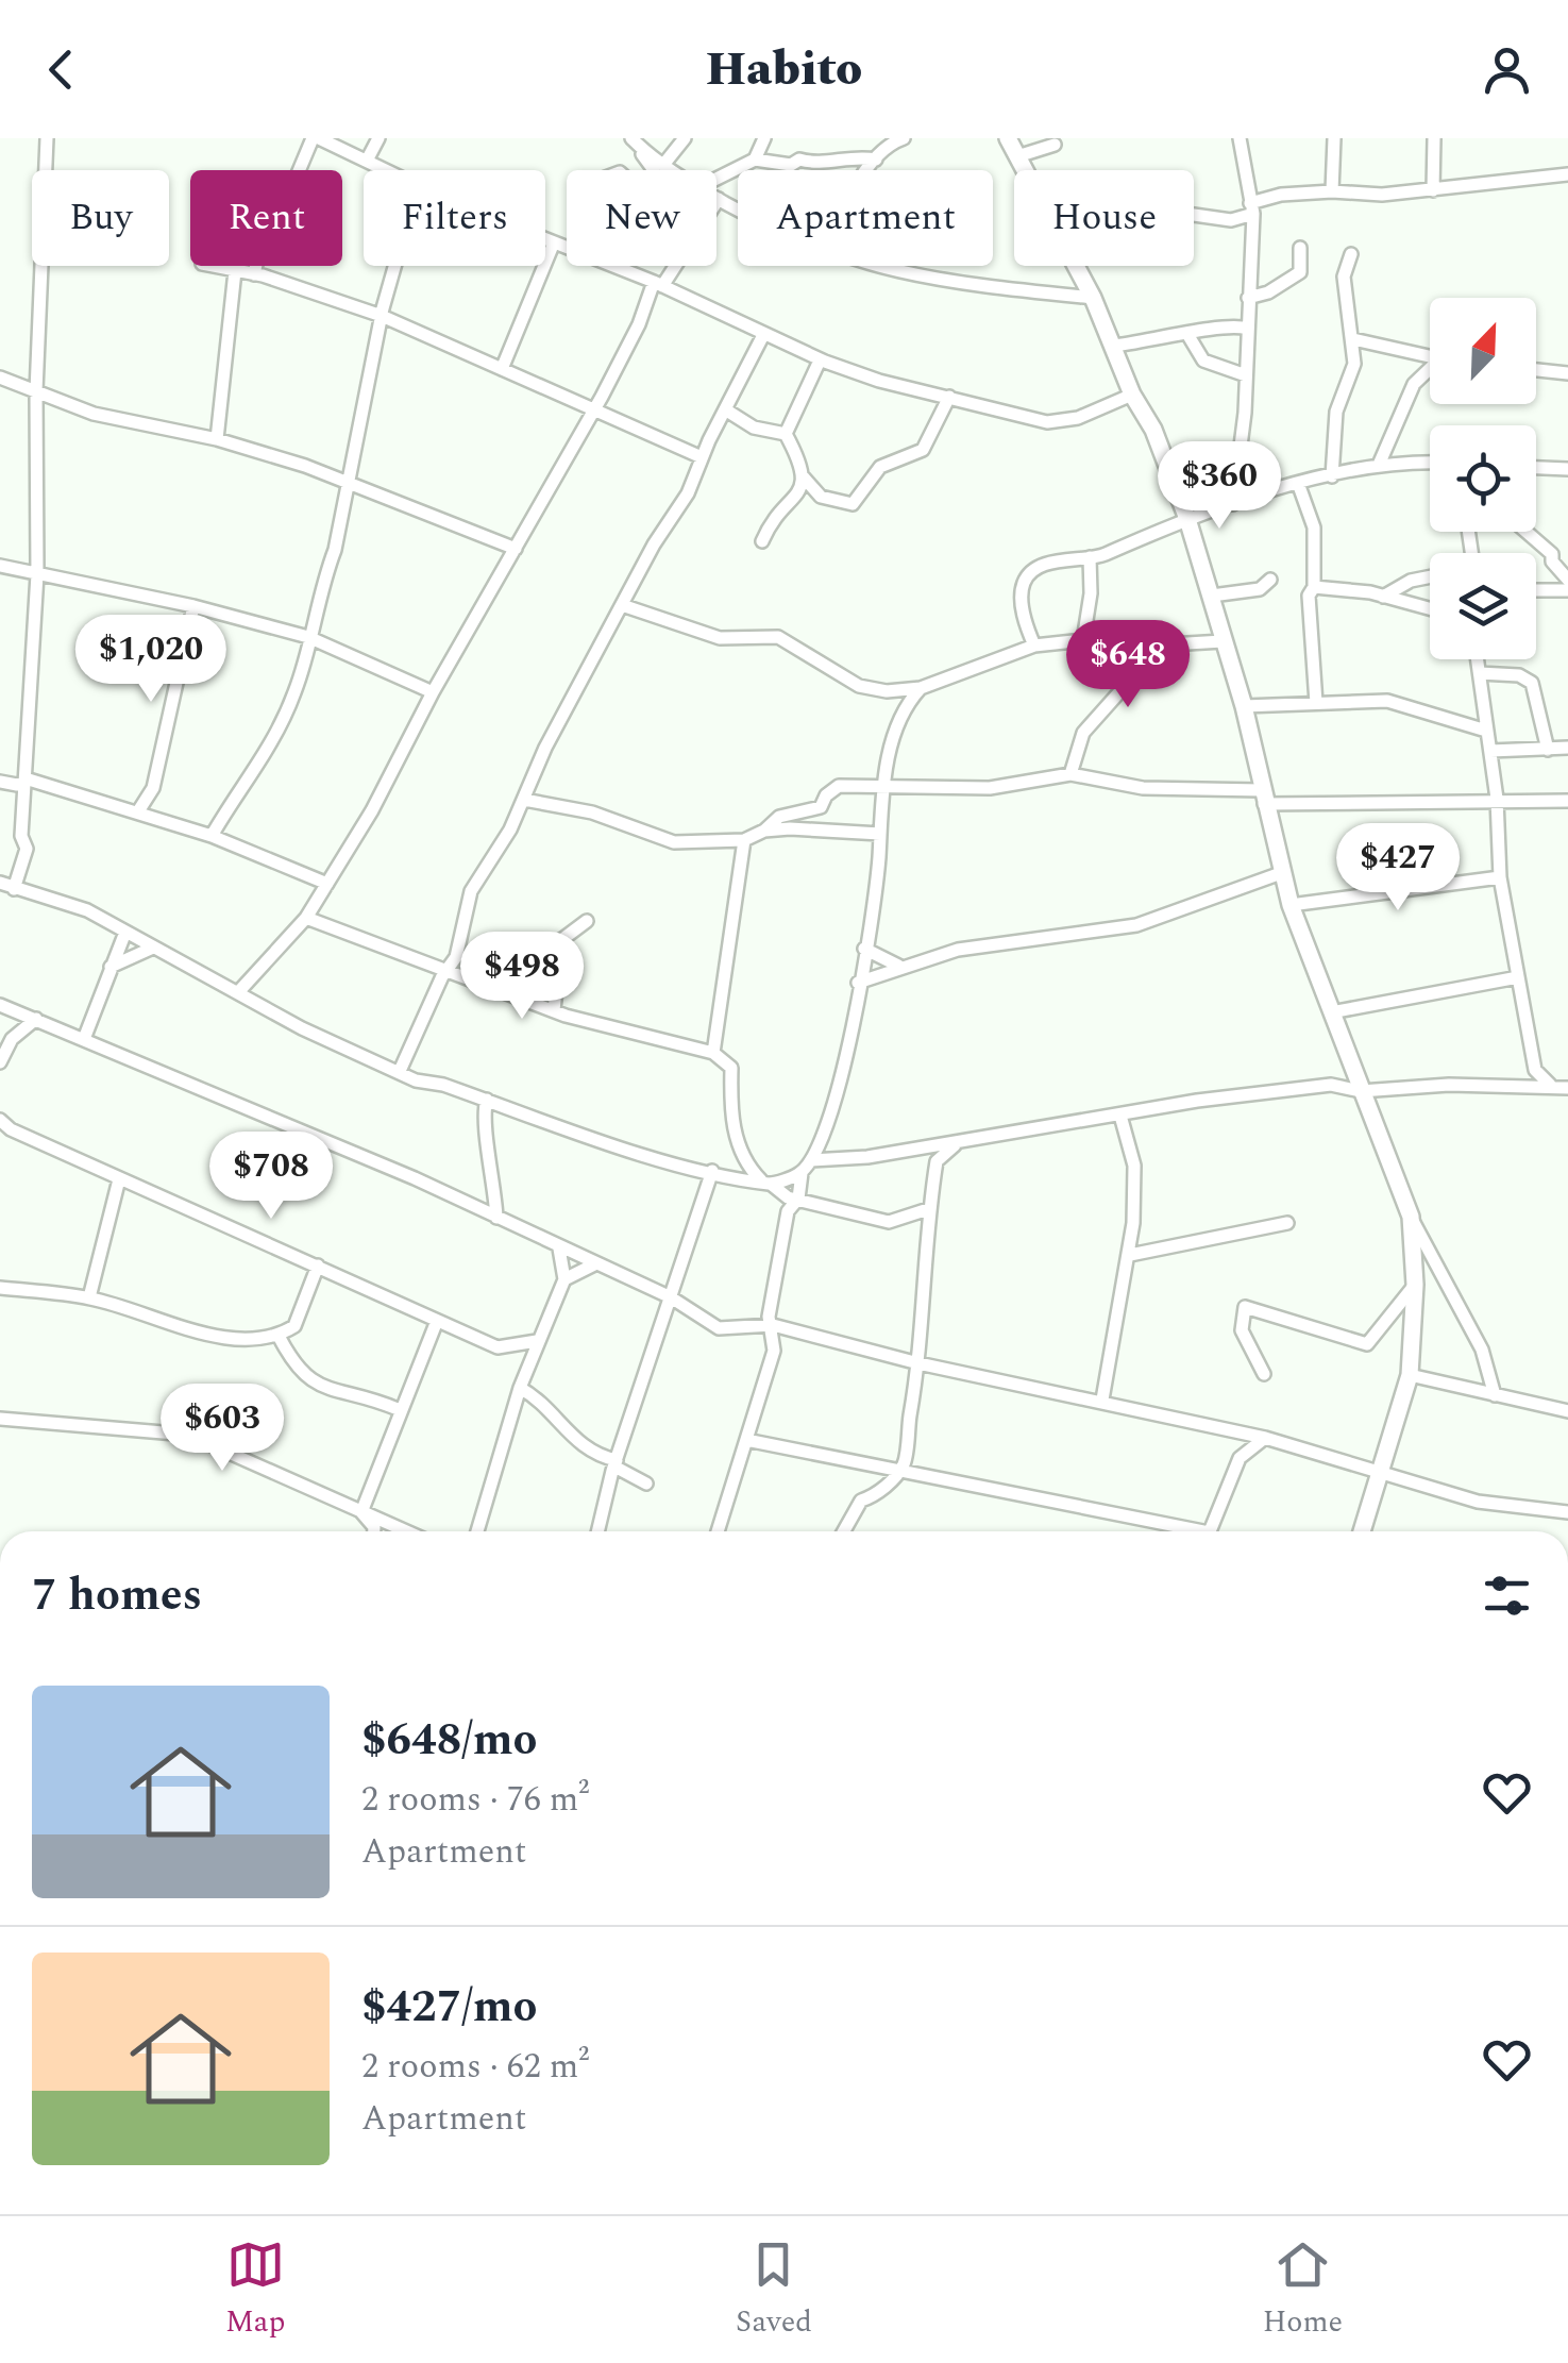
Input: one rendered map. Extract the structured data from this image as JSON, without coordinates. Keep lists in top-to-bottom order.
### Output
{
  "north": "top right",
  "page": {
    "header": "Habito",
    "chip": [
      "Buy",
      "Rent",
      "Filters",
      "New",
      "Apartment",
      "House"
    ],
    "price": [
      "$360",
      "$1,020",
      "$648",
      "$427",
      "$498",
      "$708",
      "$603"
    ],
    "heading": "7 homes",
    "list": [
      {
        "name": "$648/mo",
        "note": "2 rooms · 76 m² · Apartment"
      },
      {
        "name": "$427/mo",
        "note": "2 rooms · 62 m² · Apartment"
      }
    ],
    "tabs": ["Map", "Saved", "Home"]
  }
}
